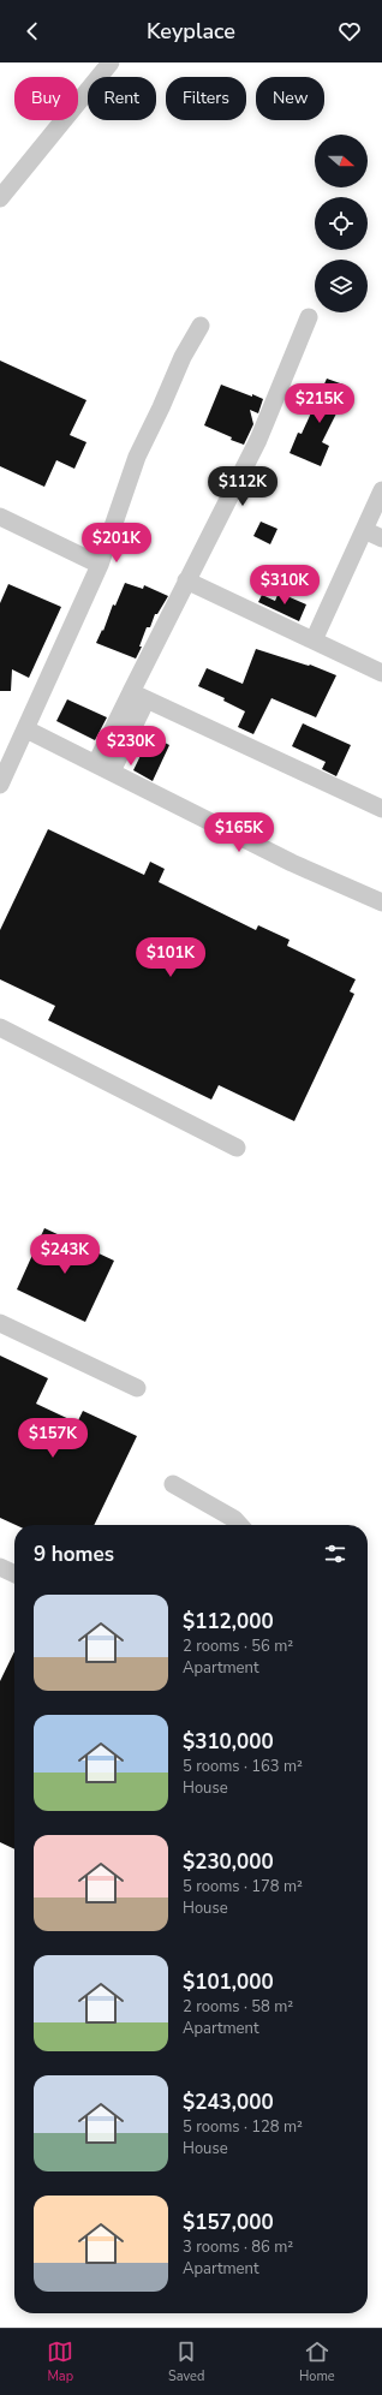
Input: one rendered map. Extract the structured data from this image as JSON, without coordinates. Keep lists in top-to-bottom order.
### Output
{
  "north": "right",
  "page": {
    "header": "Keyplace",
    "chip": [
      "Buy",
      "Rent",
      "Filters",
      "New"
    ],
    "price": [
      "$215K",
      "$112K",
      "$201K",
      "$310K",
      "$230K",
      "$165K",
      "$101K",
      "$243K",
      "$157K"
    ],
    "heading": "9 homes",
    "list": [
      {
        "name": "$112,000",
        "note": "2 rooms · 56 m² · Apartment"
      },
      {
        "name": "$310,000",
        "note": "5 rooms · 163 m² · House"
      },
      {
        "name": "$230,000",
        "note": "5 rooms · 178 m² · House"
      },
      {
        "name": "$101,000",
        "note": "2 rooms · 58 m² · Apartment"
      },
      {
        "name": "$243,000",
        "note": "5 rooms · 128 m² · House"
      },
      {
        "name": "$157,000",
        "note": "3 rooms · 86 m² · Apartment"
      }
    ],
    "tabs": ["Map", "Saved", "Home"]
  }
}
